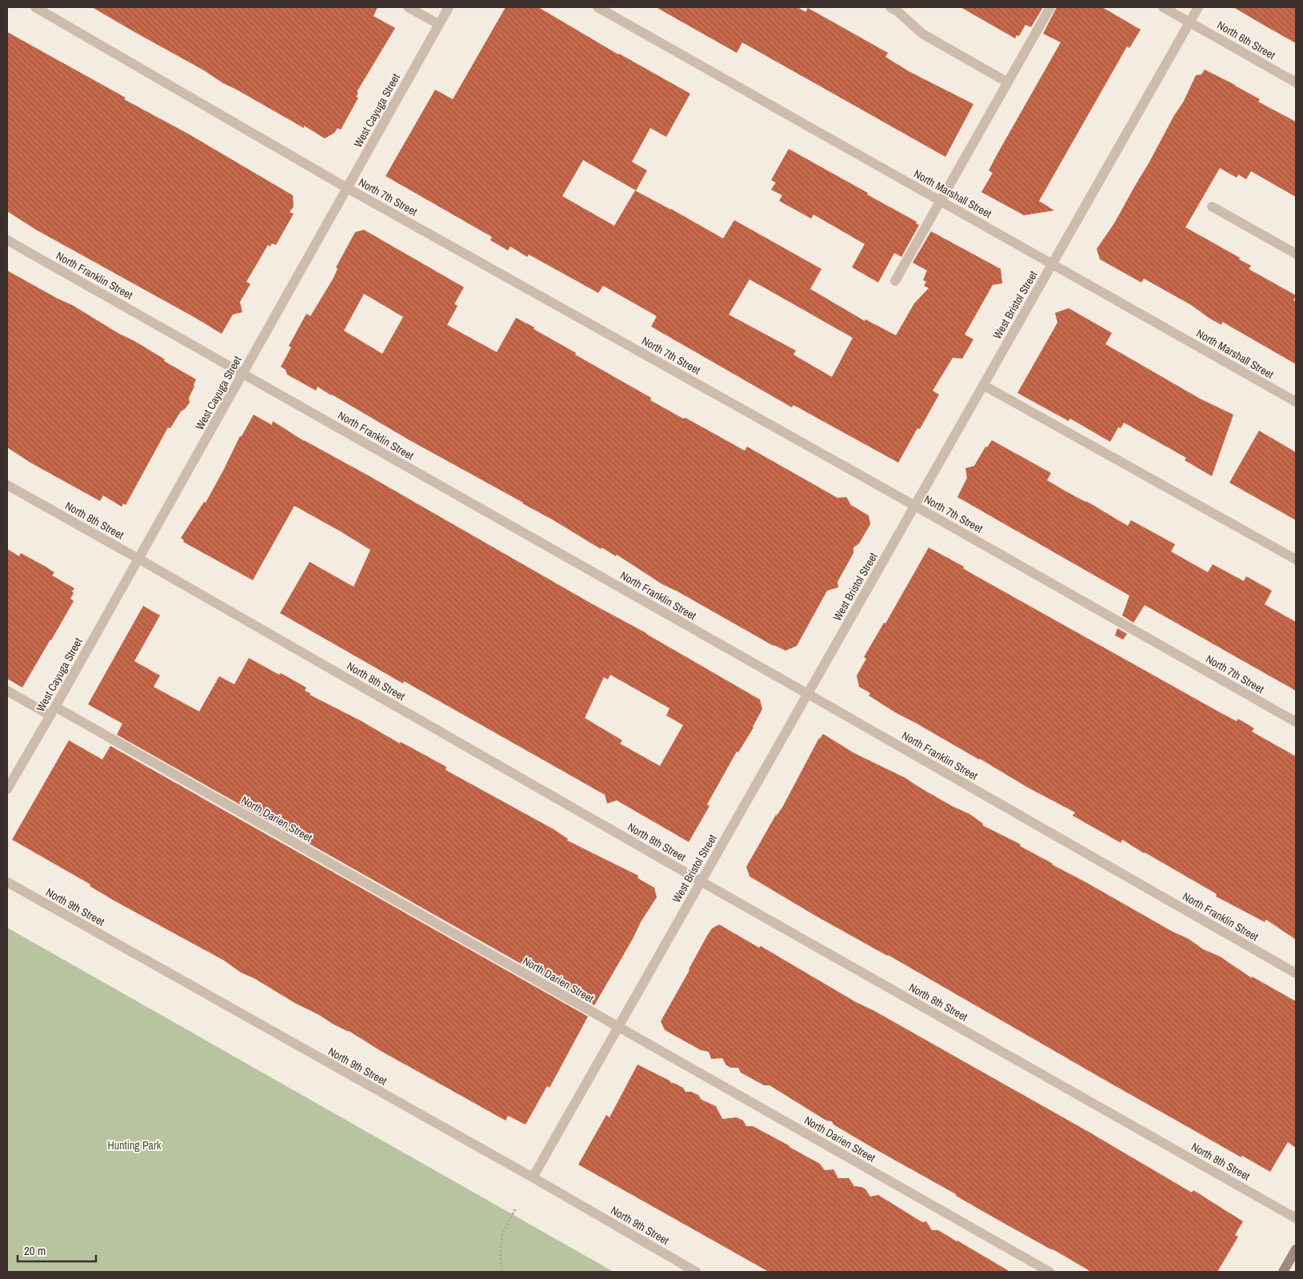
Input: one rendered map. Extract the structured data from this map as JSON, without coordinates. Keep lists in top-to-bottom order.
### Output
{
  "streets": {
    "street": [
      "North 6th Street",
      "West Cayuga Street",
      "North Marshall Street",
      "North 7th Street",
      "North Franklin Street",
      "West Bristol Street",
      "North 8th Street",
      "North Darien Street",
      "North 9th Street"
    ]
  },
  "crossings": [
    ["North 6th Street", "West Bristol Street"],
    ["West Cayuga Street", "North 7th Street"],
    ["West Cayuga Street", "North Franklin Street"],
    ["West Cayuga Street", "North 8th Street"],
    ["West Cayuga Street", "North Darien Street"],
    ["North Marshall Street", "West Bristol Street"],
    ["North 7th Street", "West Bristol Street"],
    ["North Franklin Street", "West Bristol Street"],
    ["West Bristol Street", "North 8th Street"],
    ["West Bristol Street", "North Darien Street"],
    ["West Bristol Street", "North 9th Street"]
  ],
  "parks": ["Hunting Park"],
  "scale_bar": "20 m"
}
